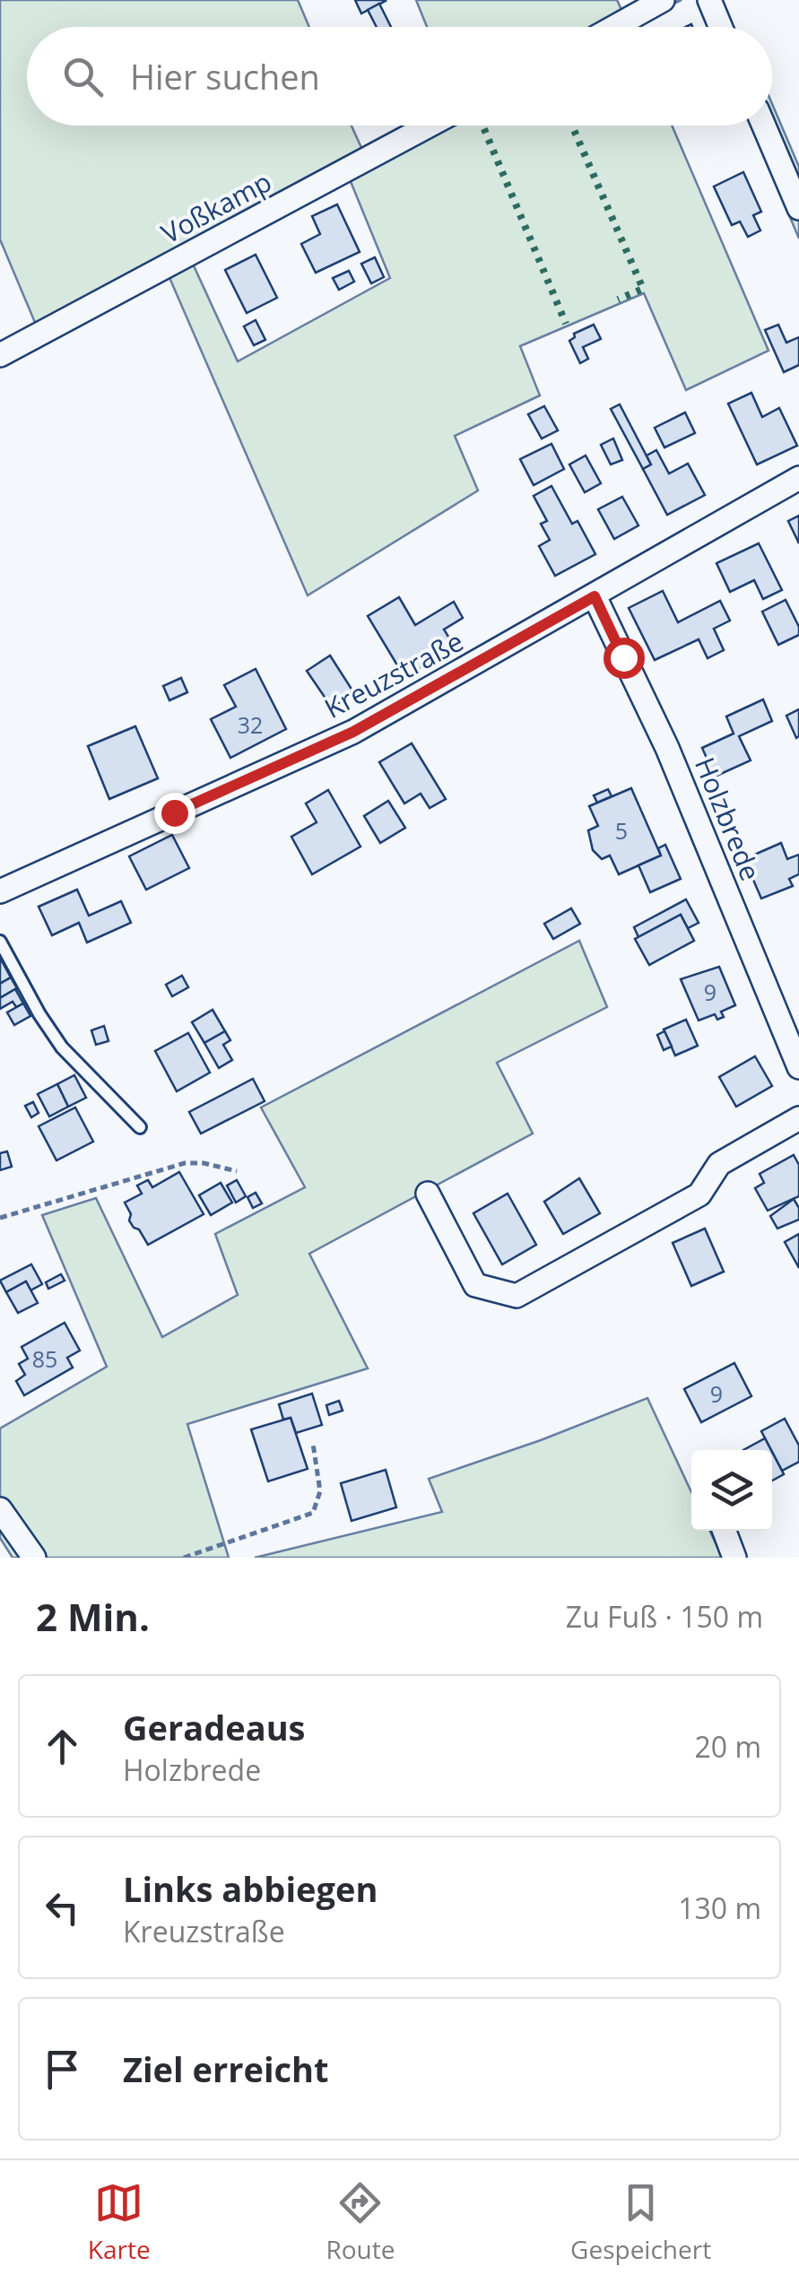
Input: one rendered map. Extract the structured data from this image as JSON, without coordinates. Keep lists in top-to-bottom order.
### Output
{
  "streets": {
    "street": ["Voßkamp", "Kreuzstraße", "Holzbrede"]
  },
  "crossings": [
    ["Kreuzstraße", "Holzbrede"]
  ],
  "house_numbers": [
    "32",
    "5",
    "9",
    "85",
    "9"
  ],
  "page": {
    "search": "Hier suchen",
    "heading": ["2 Min.", "Zu Fuß · 150 m"],
    "list": [
      ["Geradeaus", "Holzbrede", "20 m"],
      ["Links abbiegen", "Kreuzstraße", "130 m"],
      "Ziel erreicht"
    ],
    "nav": ["Karte", "Route", "Gespeichert"]
  }
}
